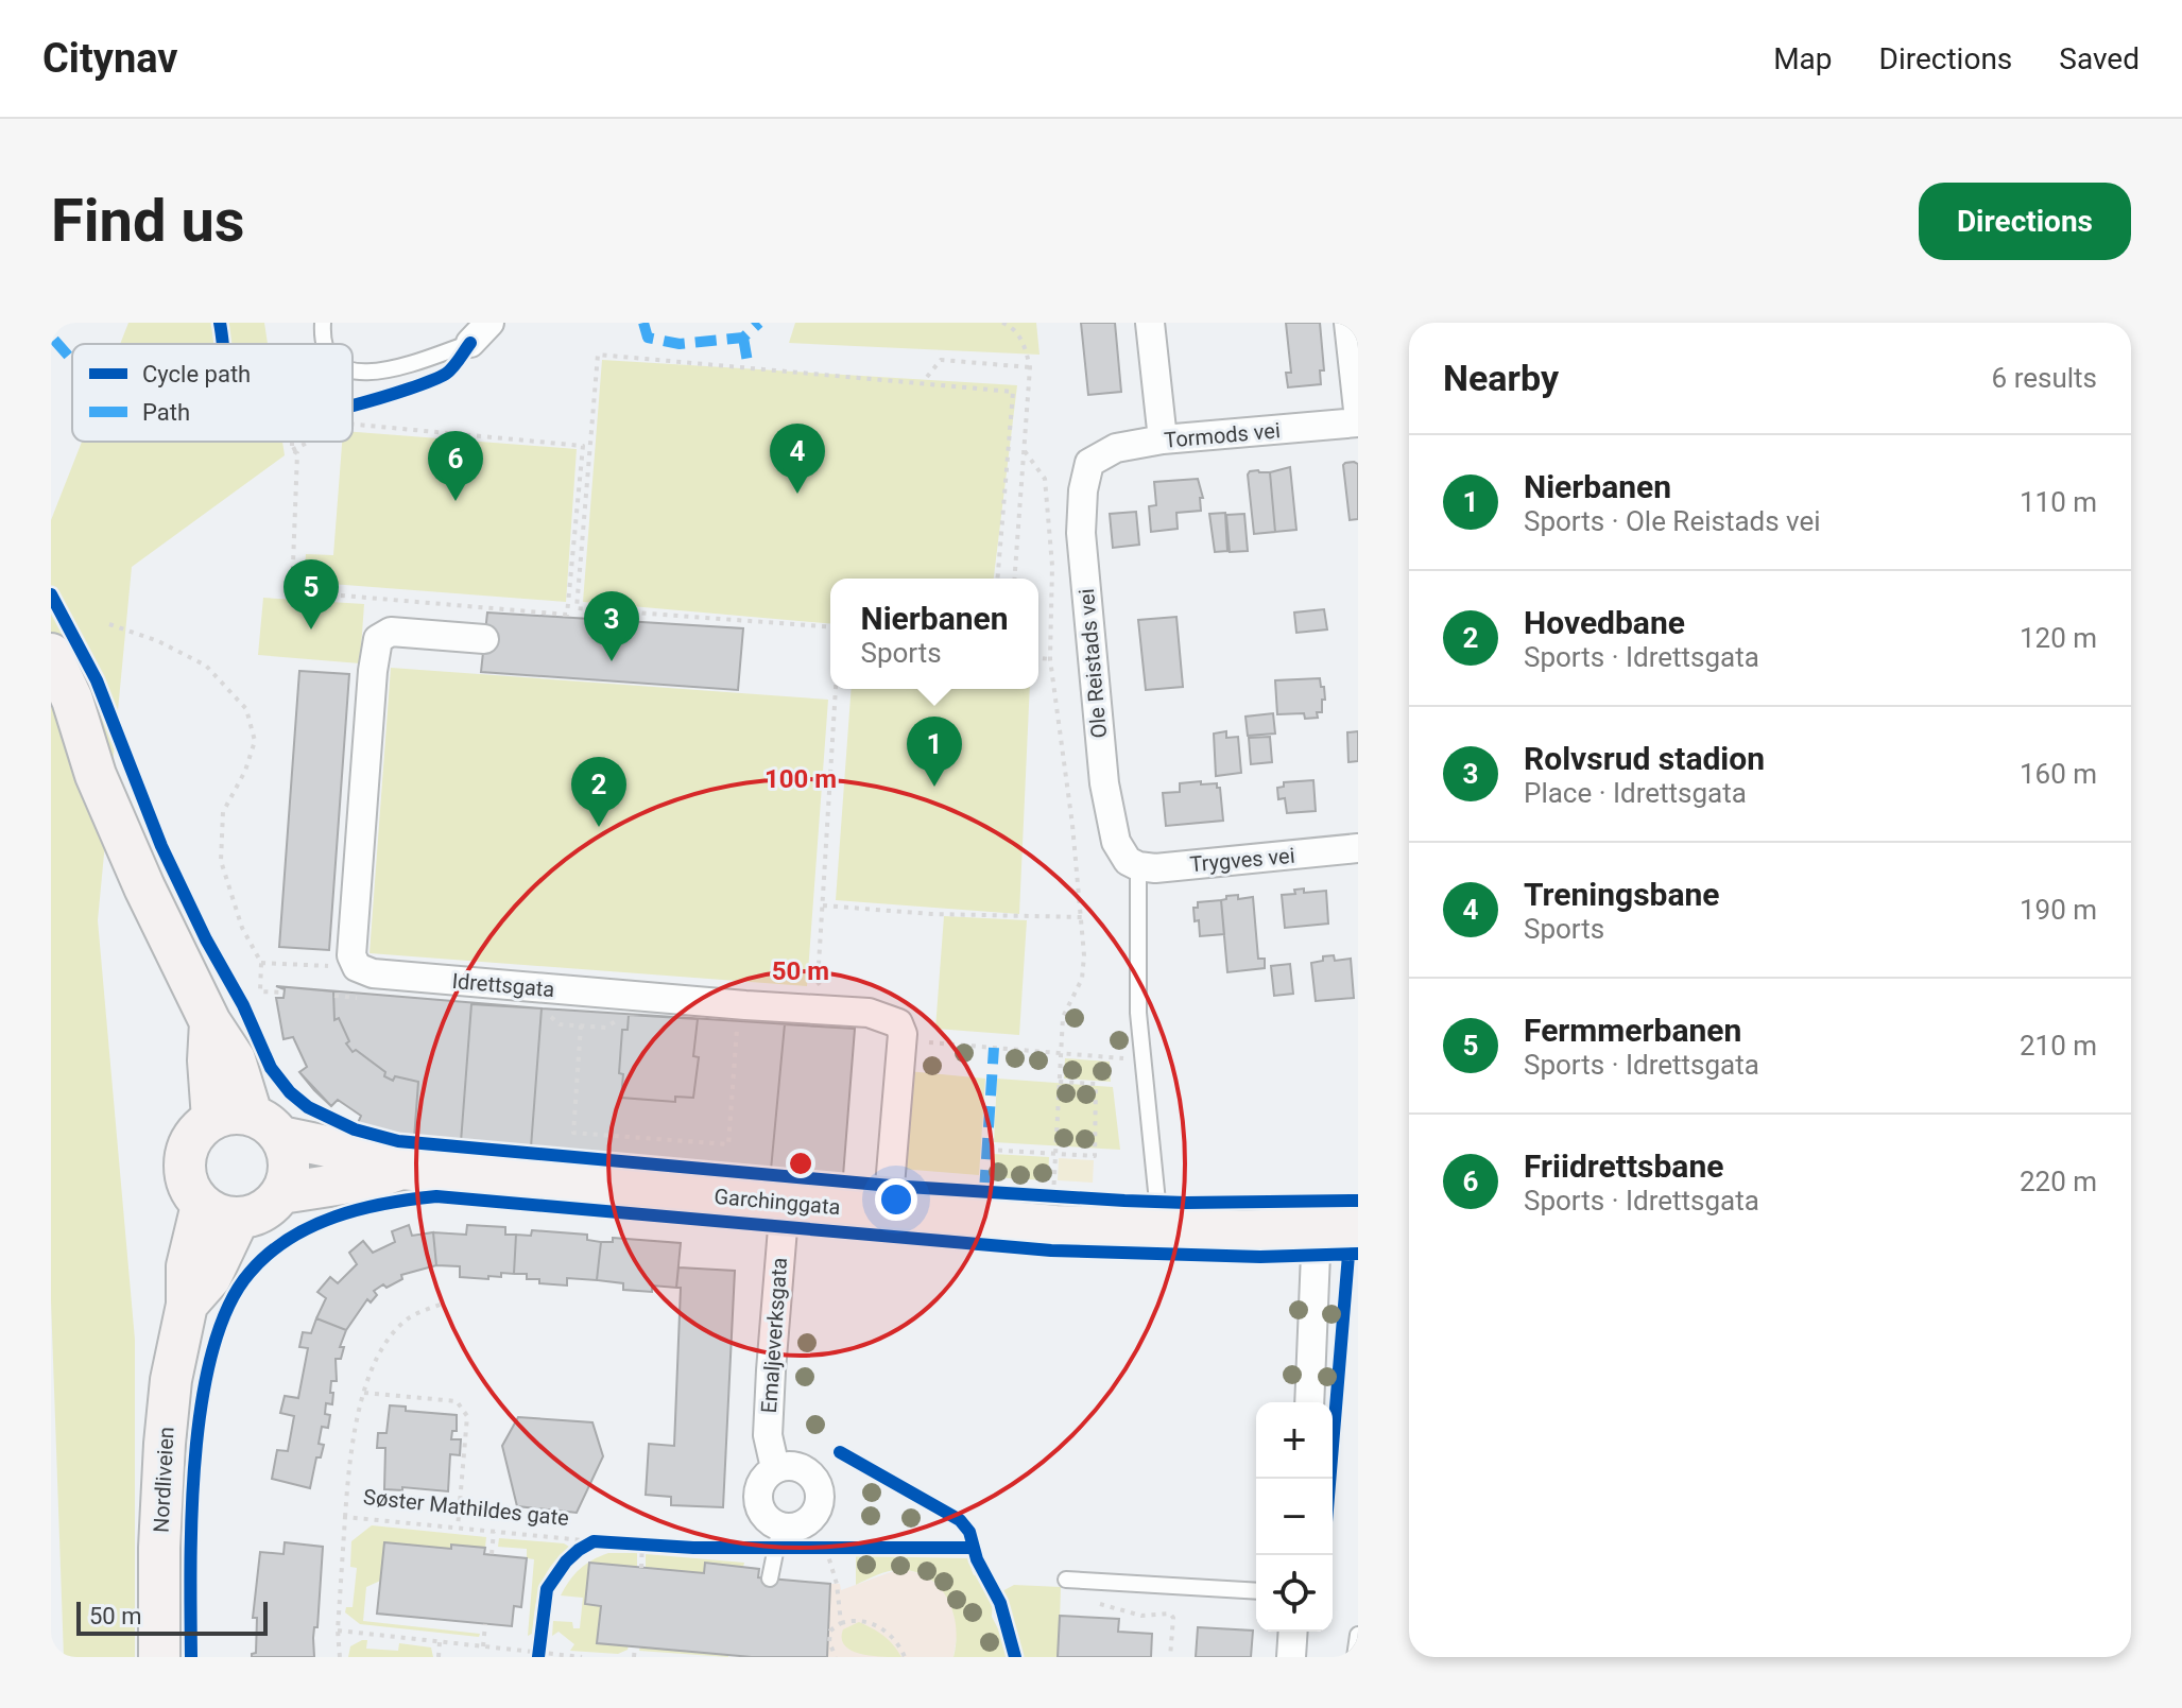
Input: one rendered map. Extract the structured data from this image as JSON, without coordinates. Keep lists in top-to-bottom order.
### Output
{
  "streets": {
    "main road": ["Garchinggata", "Nordliveien"],
    "street": [
      "Tormods vei",
      "Ole Reistads vei",
      "Trygves vei",
      "Idrettsgata",
      "Emaljeverksgata"
    ],
    "path": ["Søster Mathildes gate"]
  },
  "crossings": [
    ["Tormods vei", "Ole Reistads vei"],
    ["Ole Reistads vei", "Trygves vei"],
    ["Garchinggata", "Emaljeverksgata"],
    ["Garchinggata", "Nordliveien"]
  ],
  "legend": ["Cycle path", "Path"],
  "scale_bar": "50 m",
  "page": {
    "header": "Citynav",
    "nav": ["Map", "Directions", "Saved"],
    "buttons": "Directions",
    "title": "Find us",
    "heading": ["Nearby", "6 results"],
    "pins": [
      "4",
      "6",
      "5",
      "3",
      "1",
      "2"
    ],
    "list": [
      {
        "mark": "1",
        "name": "Nierbanen",
        "note": "Sports · Ole Reistads vei",
        "value": "110 m"
      },
      {
        "mark": "2",
        "name": "Hovedbane",
        "note": "Sports · Idrettsgata",
        "value": "120 m"
      },
      {
        "mark": "3",
        "name": "Rolvsrud stadion",
        "note": "Place · Idrettsgata",
        "value": "160 m"
      },
      {
        "mark": "4",
        "name": "Treningsbane",
        "note": "Sports",
        "value": "190 m"
      },
      {
        "mark": "5",
        "name": "Fermmerbanen",
        "note": "Sports · Idrettsgata",
        "value": "210 m"
      },
      {
        "mark": "6",
        "name": "Friidrettsbane",
        "note": "Sports · Idrettsgata",
        "value": "220 m"
      }
    ],
    "popup": ["Nierbanen", "Sports"],
    "map_buttons": ["+", "−"],
    "scale": "50 m"
  },
  "rings": ["100 m", "50 m"]
}
